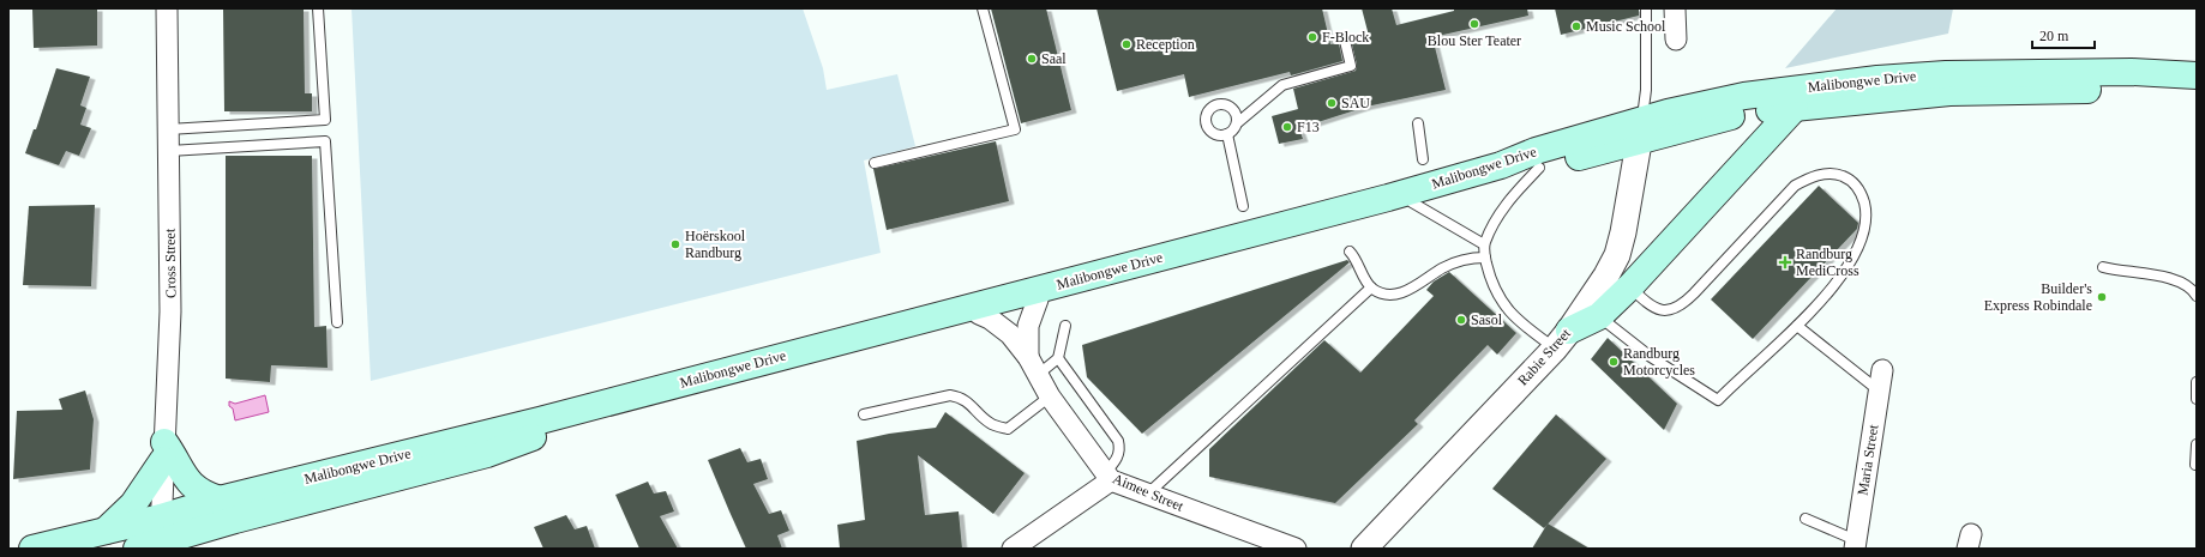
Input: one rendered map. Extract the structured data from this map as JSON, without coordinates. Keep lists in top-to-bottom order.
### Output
{
  "streets": {
    "main road": ["Malibongwe Drive"],
    "street": [
      "Cross Street",
      "Rabie Street",
      "Maria Street",
      "Aimee Street"
    ]
  },
  "crossings": [
    ["Malibongwe Drive", "Cross Street"],
    ["Malibongwe Drive", "Rabie Street"],
    ["Malibongwe Drive", "Aimee Street"]
  ],
  "places": {
    "other": [
      "Blou Ster Teater",
      "Music School",
      "F-Block",
      "Reception",
      "Saal",
      "SAU",
      "F13",
      "Hoërskool Randburg",
      "Builder's Express Robindale",
      "Sasol",
      "Randburg Motorcycles"
    ],
    "health": ["Randburg MediCross"]
  },
  "scale_bar": "20 m"
}
